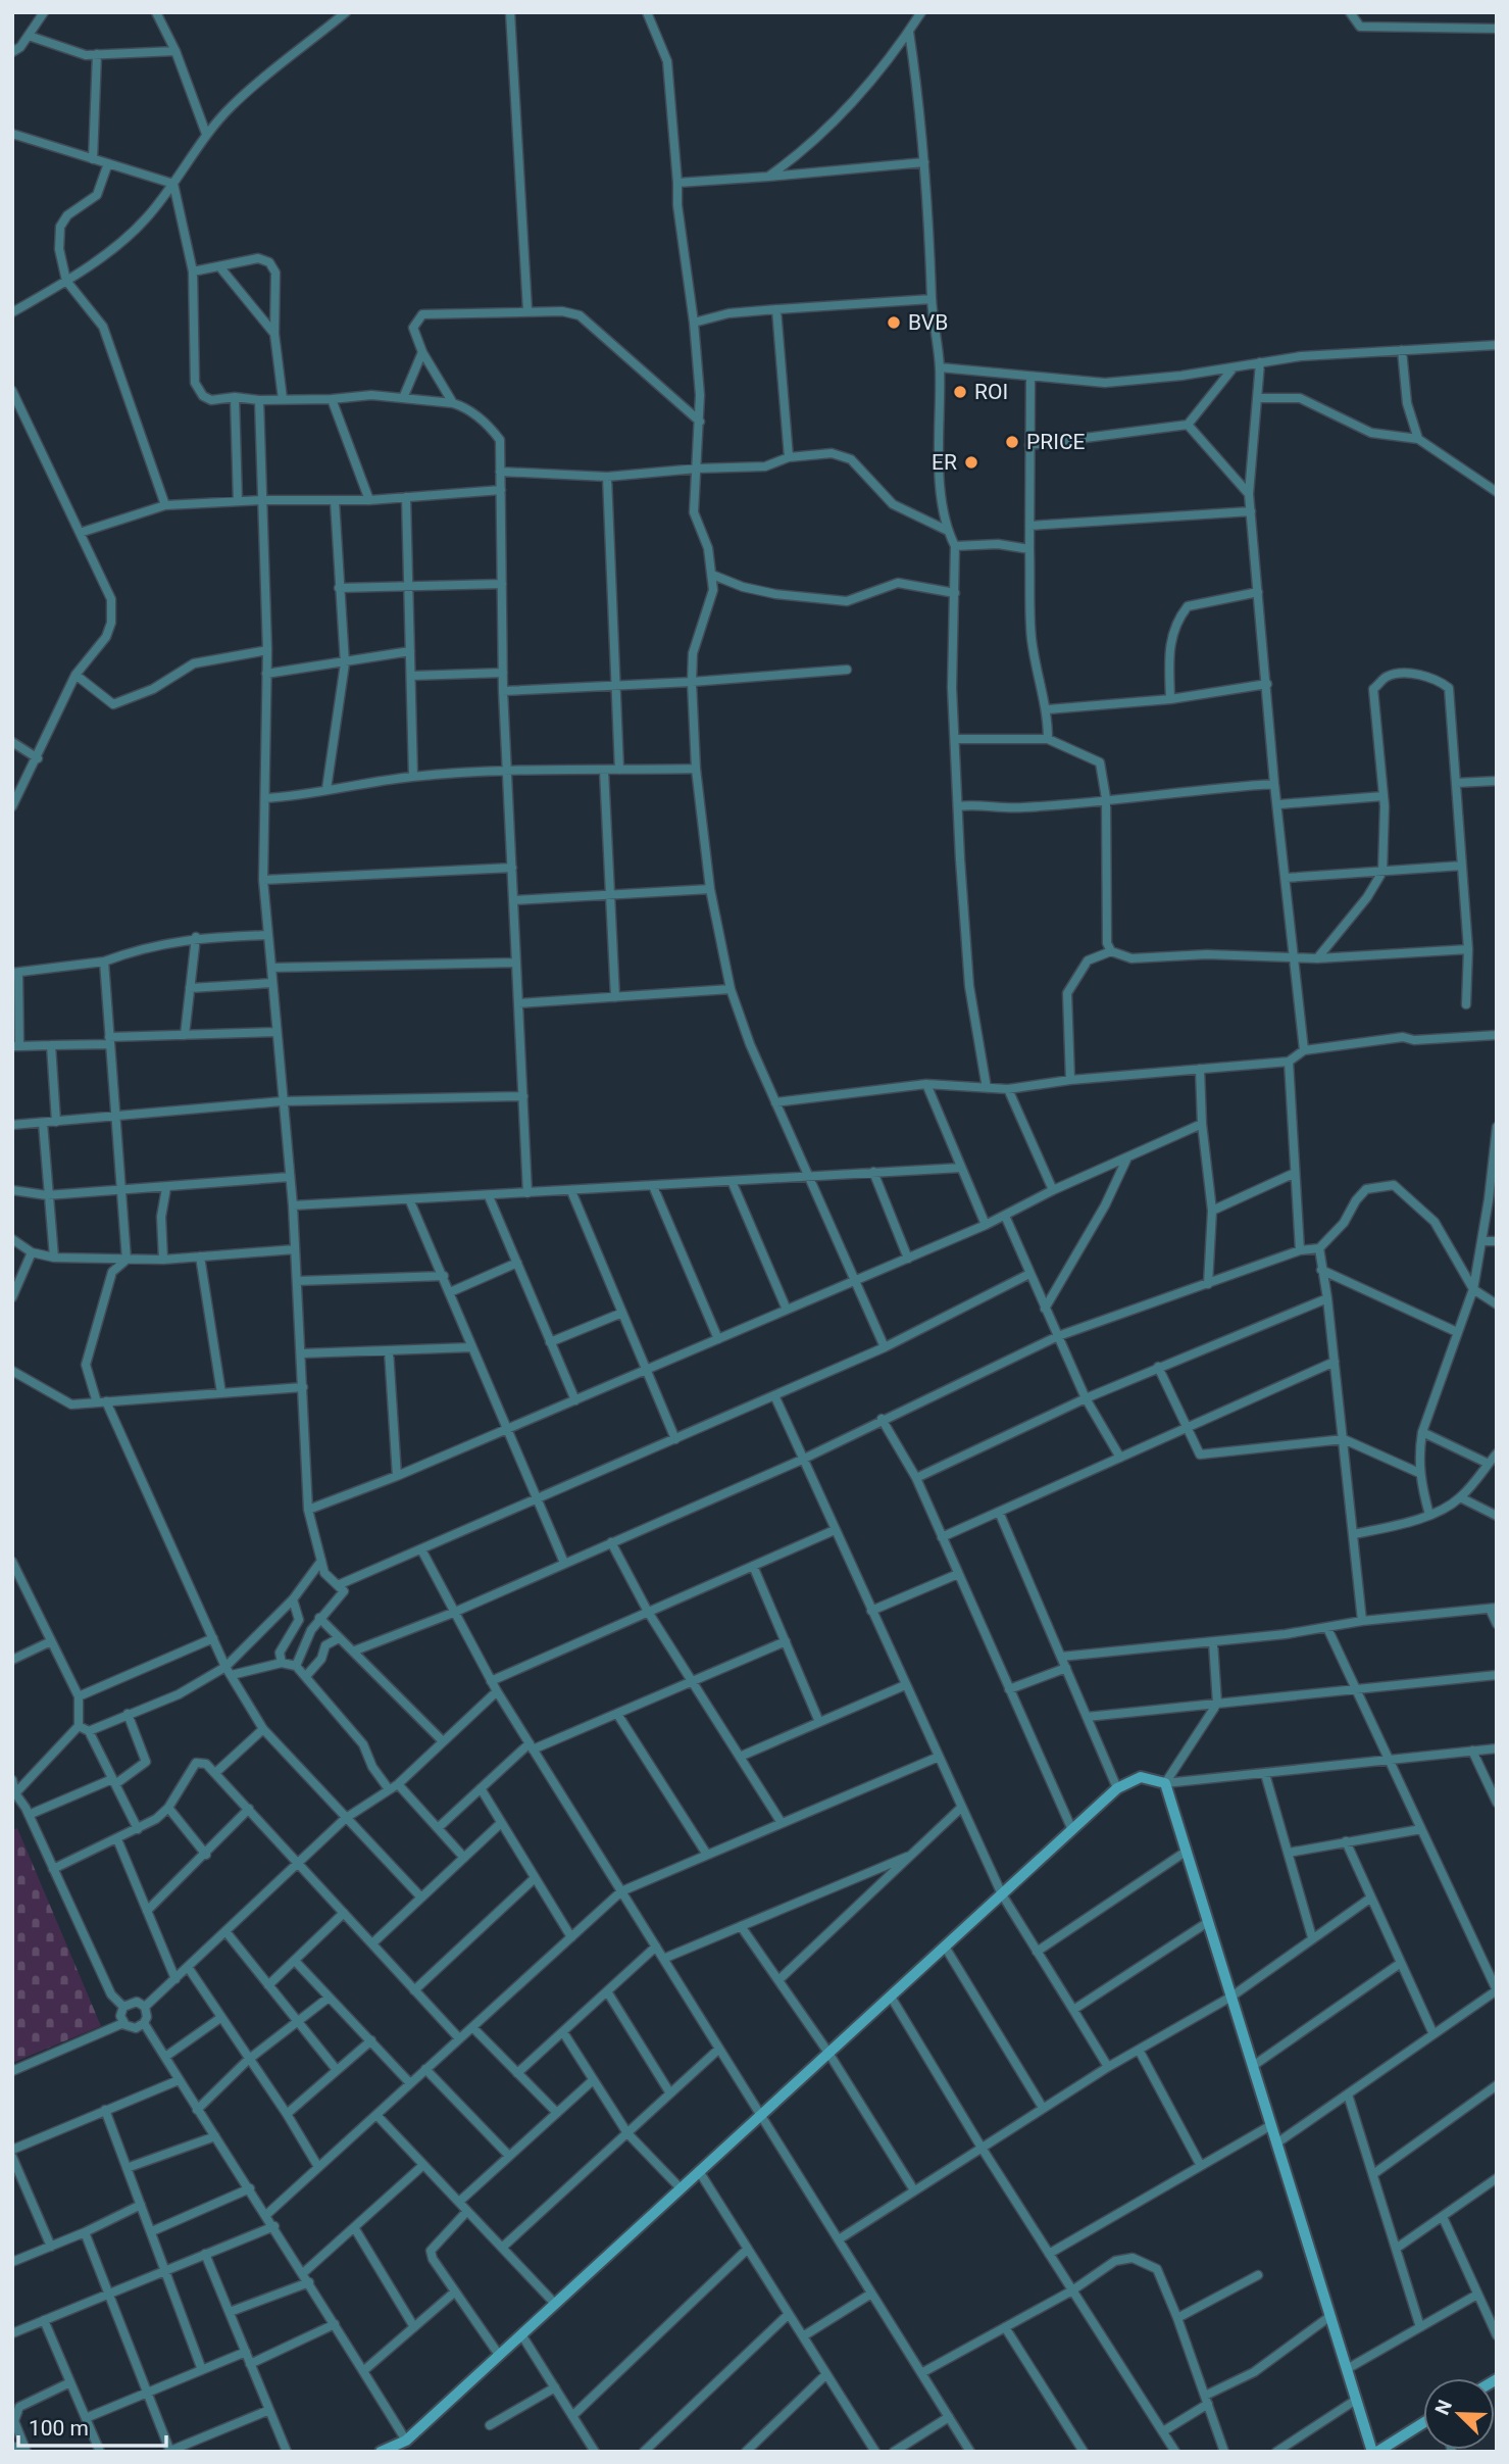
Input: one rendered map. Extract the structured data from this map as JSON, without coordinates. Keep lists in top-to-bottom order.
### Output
{
  "places": [
    "BVB",
    "ROI",
    "PRICE",
    "ER"
  ],
  "scale_bar": "100 m",
  "north": "top left"
}
